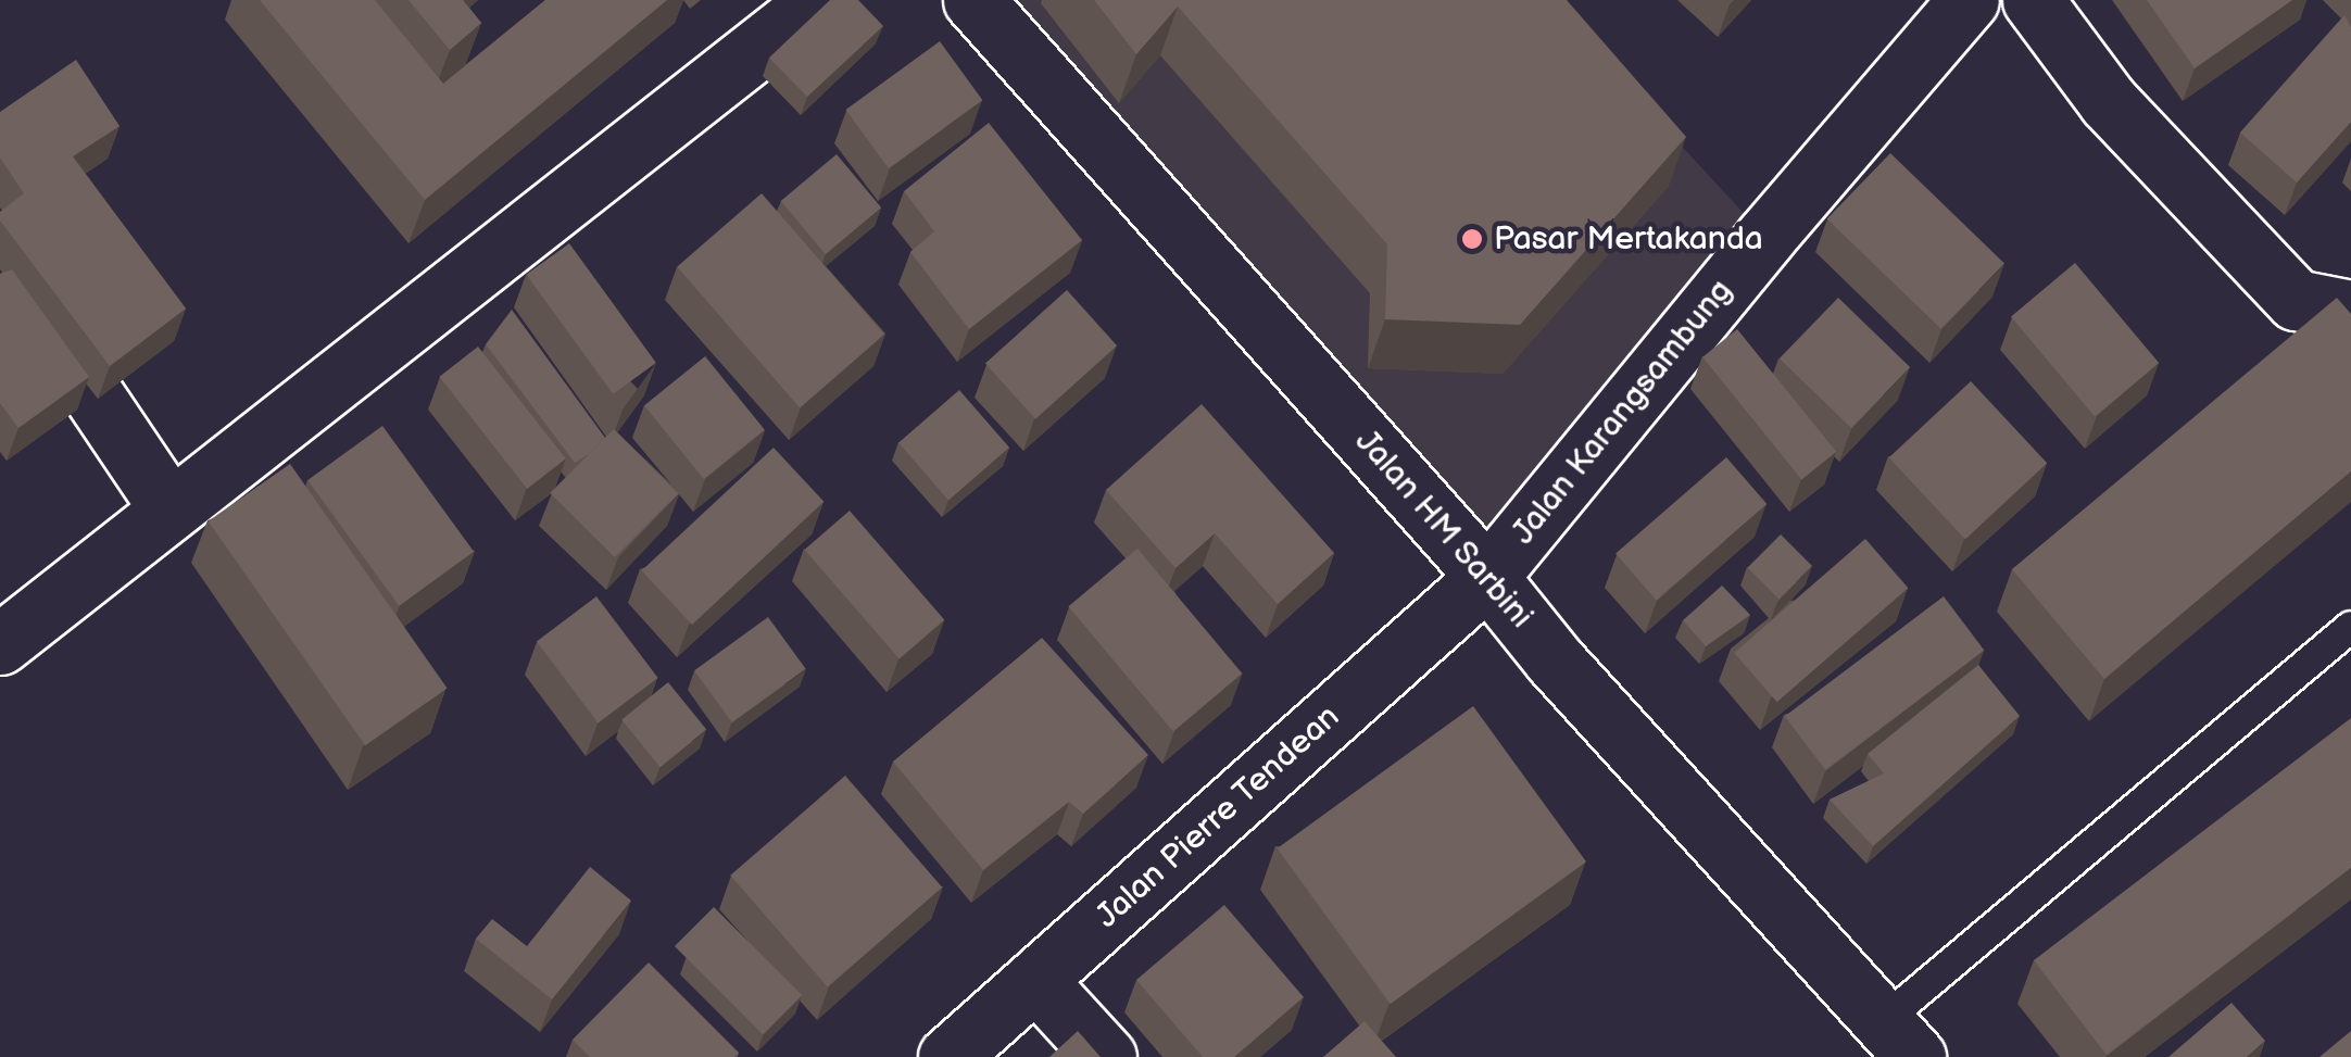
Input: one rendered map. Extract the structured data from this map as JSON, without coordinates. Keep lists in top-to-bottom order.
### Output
{
  "streets": {
    "main road": ["Jalan Karangsambung", "Jalan HM Sarbini", "Jalan Pierre Tendean"]
  },
  "crossings": [
    ["Jalan Karangsambung", "Jalan HM Sarbini"],
    ["Jalan Karangsambung", "Jalan Pierre Tendean"],
    ["Jalan HM Sarbini", "Jalan Pierre Tendean"]
  ],
  "places": ["Pasar Mertakanda"]
}
